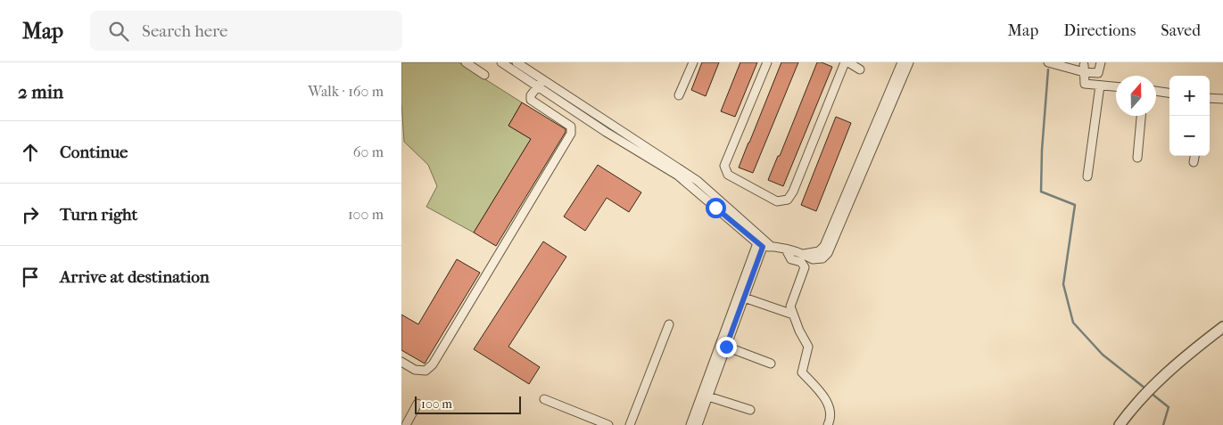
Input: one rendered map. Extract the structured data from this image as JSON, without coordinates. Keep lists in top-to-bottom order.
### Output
{
  "scale_bar": "100 m",
  "north": "top",
  "page": {
    "header": "Map",
    "search": "Search here",
    "nav": ["Map", "Directions", "Saved"],
    "heading": ["2 min", "Walk · 160 m"],
    "map_buttons": ["+", "−"],
    "list": [
      ["Continue", "60 m"],
      ["Turn right", "100 m"],
      "Arrive at destination"
    ],
    "scale": "100 m"
  }
}
